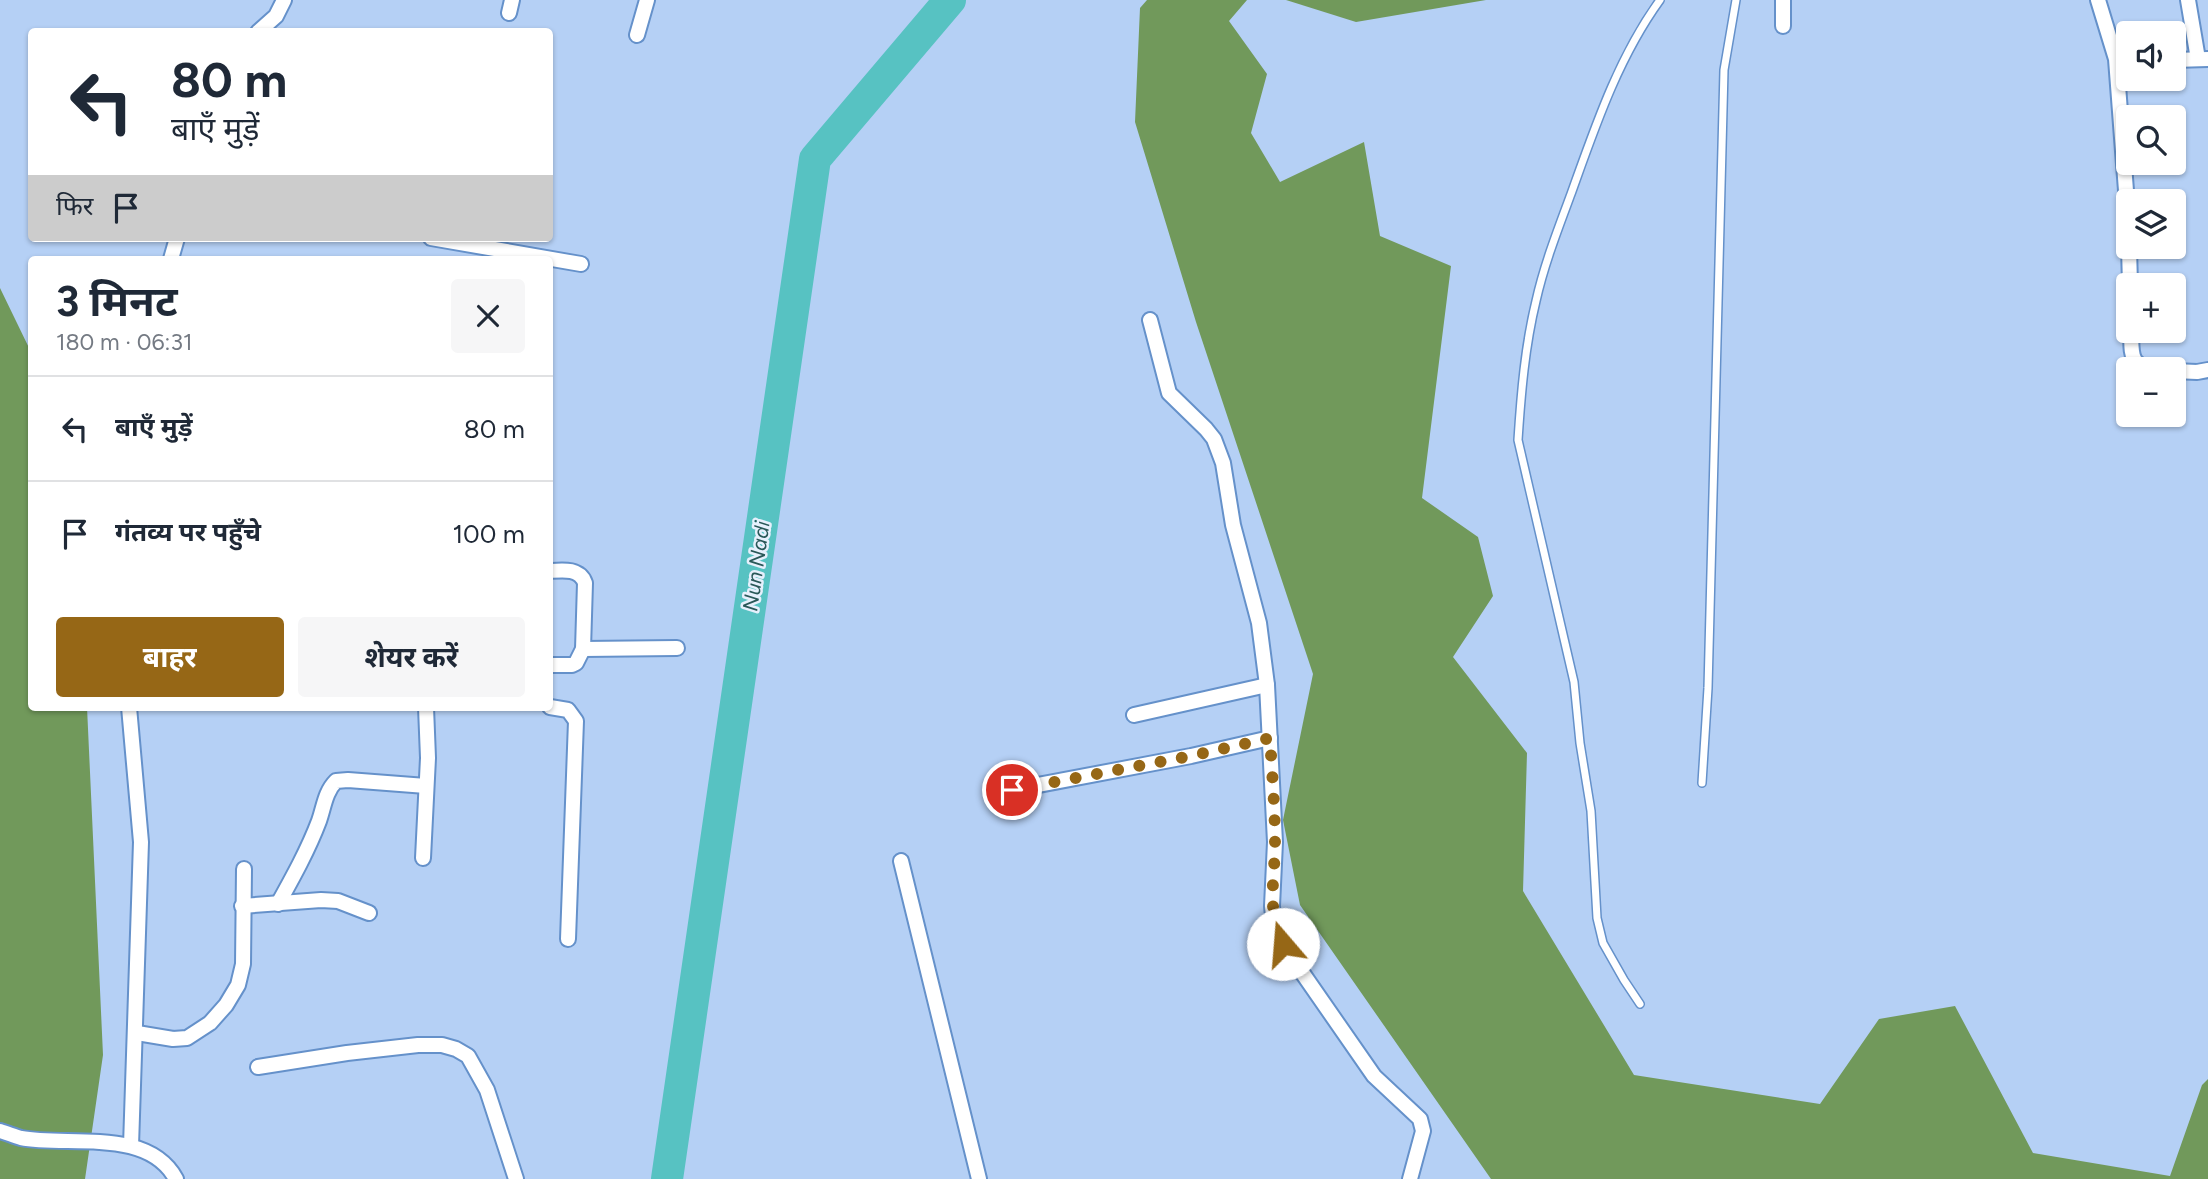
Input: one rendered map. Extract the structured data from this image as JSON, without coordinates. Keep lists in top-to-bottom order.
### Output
{
  "water": ["Nun Nadi"],
  "page": {
    "map_buttons": ["+", "−"],
    "turn": ["80 m", "बाएँ मुड़ें"],
    "then": "फिर",
    "heading": ["3 मिनट", "180 m · 06:31"],
    "list": [
      {
        "name": "बाएँ मुड़ें",
        "value": "80 m"
      },
      {
        "name": "गंतव्य पर पहुँचे",
        "value": "100 m"
      }
    ],
    "buttons": ["बाहर", "शेयर करें"]
  }
}
